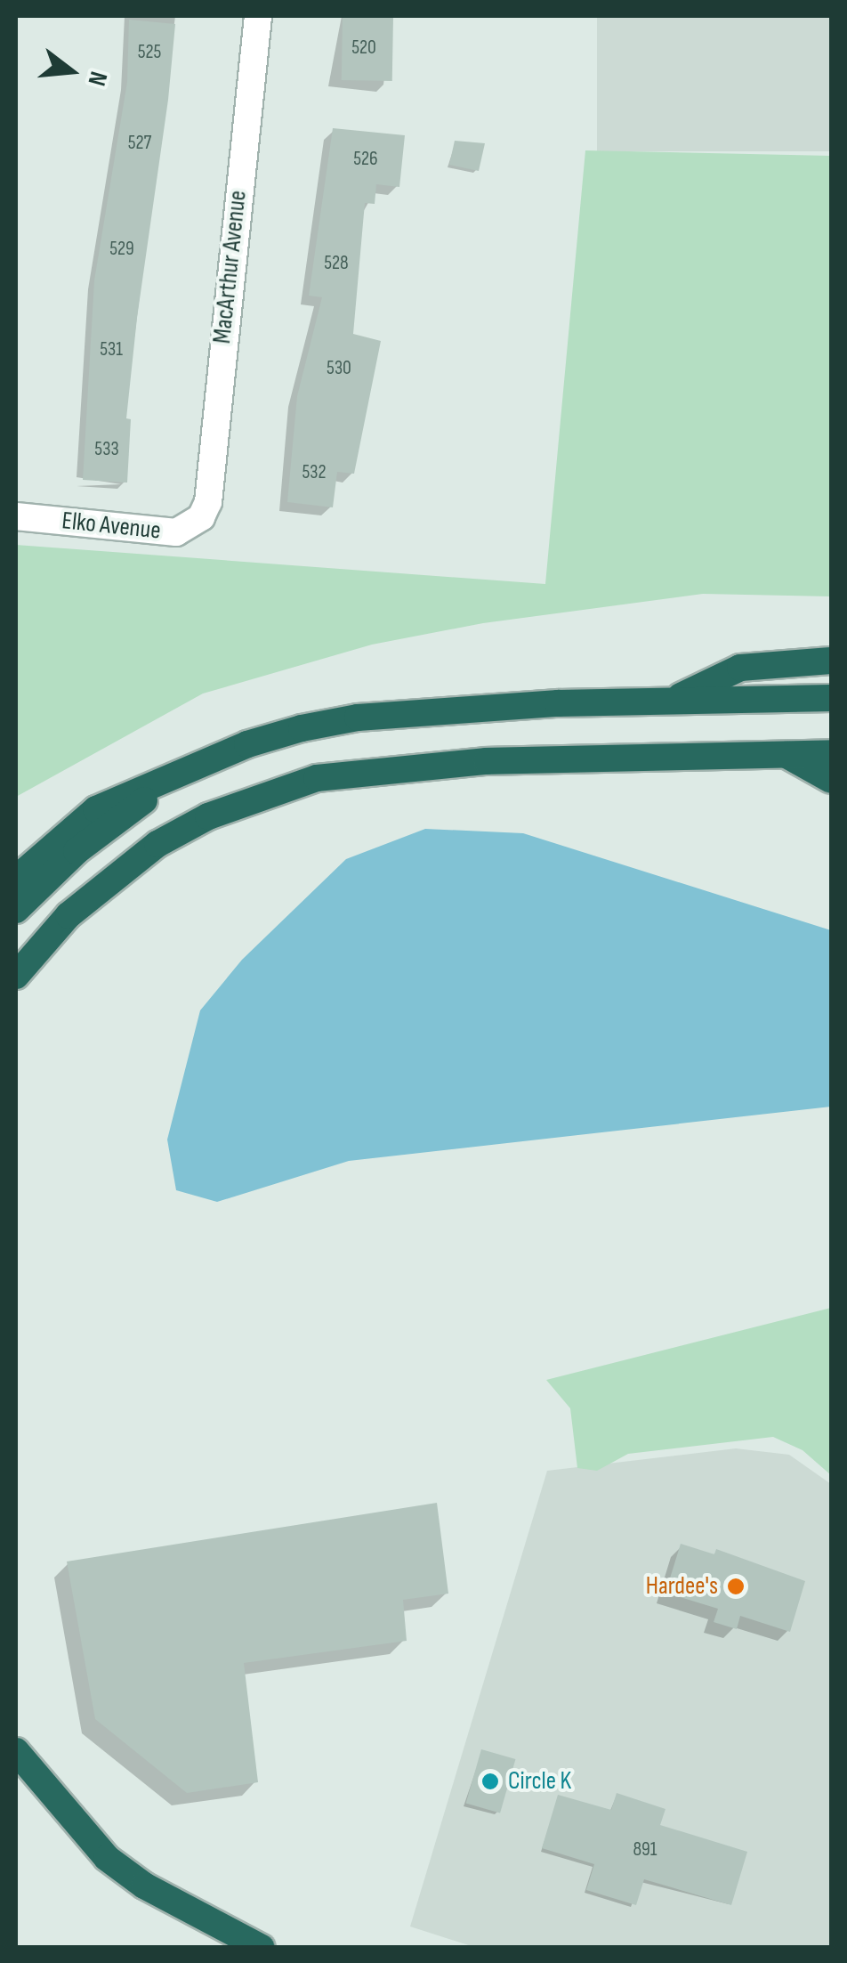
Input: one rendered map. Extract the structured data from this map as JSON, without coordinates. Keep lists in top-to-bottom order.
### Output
{
  "streets": {
    "street": ["MacArthur Avenue", "Elko Avenue"]
  },
  "crossings": [
    ["MacArthur Avenue", "Elko Avenue"]
  ],
  "places": ["Hardee's", "Circle K"],
  "house_numbers": [
    "520",
    "525",
    "527",
    "526",
    "529",
    "528",
    "531",
    "530",
    "533",
    "532",
    "891"
  ],
  "north": "right"
}
